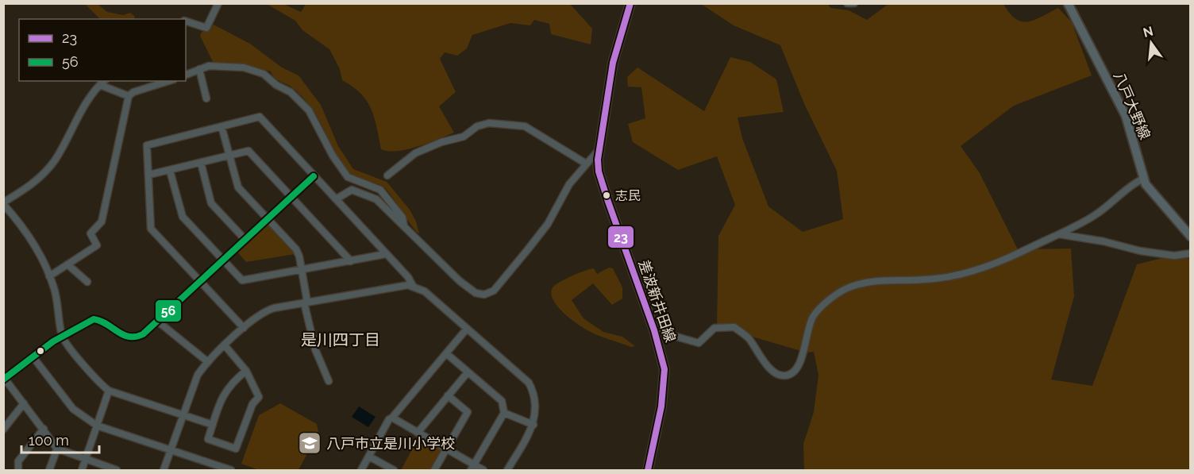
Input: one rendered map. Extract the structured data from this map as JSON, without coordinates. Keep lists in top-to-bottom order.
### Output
{
  "streets": {
    "main road": ["八戸大野線", "差波新井田線"]
  },
  "districts": ["是川四丁目"],
  "places": {
    "other": ["志民"],
    "school or university": ["八戸市立是川小学校"]
  },
  "lines": ["transit line 23", "transit line 56"],
  "legend": ["23", "56"],
  "scale_bar": "100 m",
  "north": "top"
}
